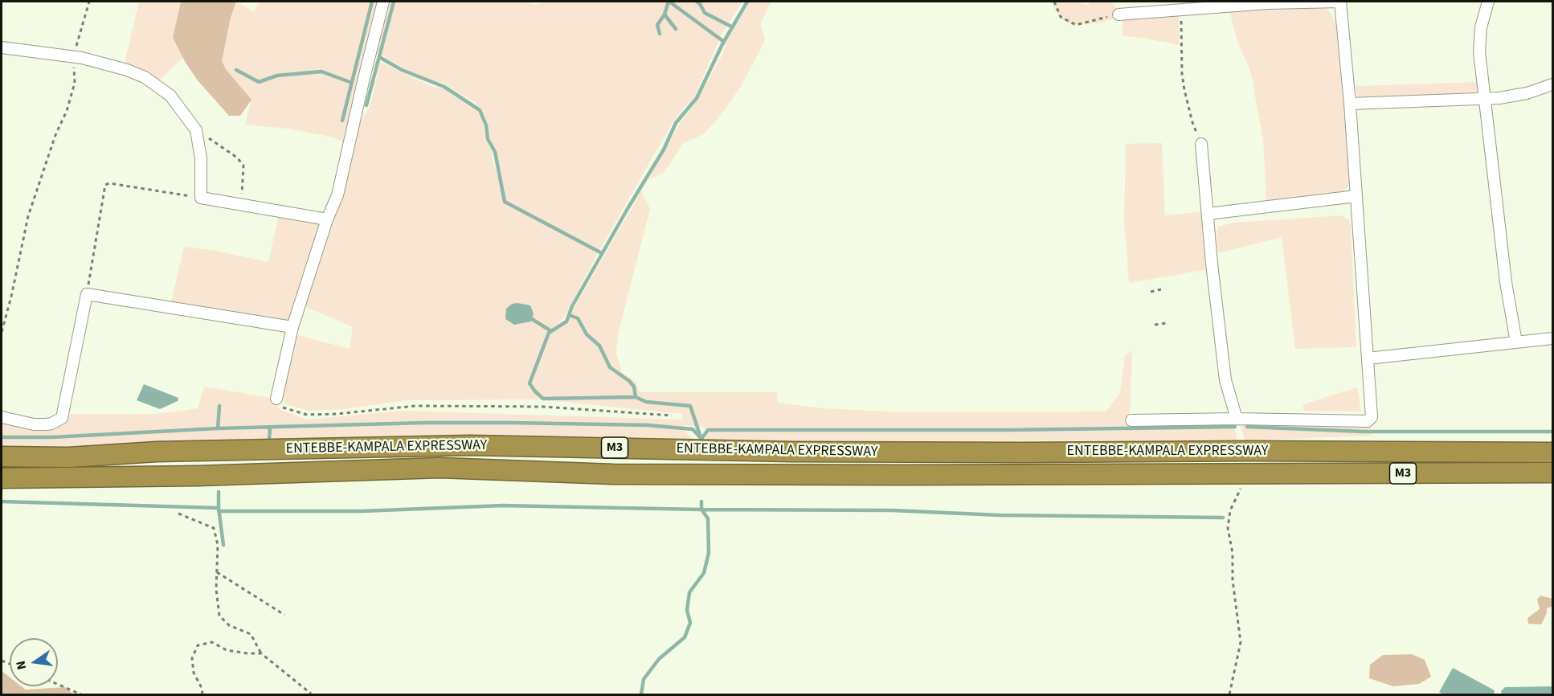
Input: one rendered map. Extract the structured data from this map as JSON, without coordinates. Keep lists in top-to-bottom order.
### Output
{
  "streets": {
    "highway": ["ENTEBBE-KAMPALA EXPRESSWAY", "M3"]
  },
  "north": "left"
}
